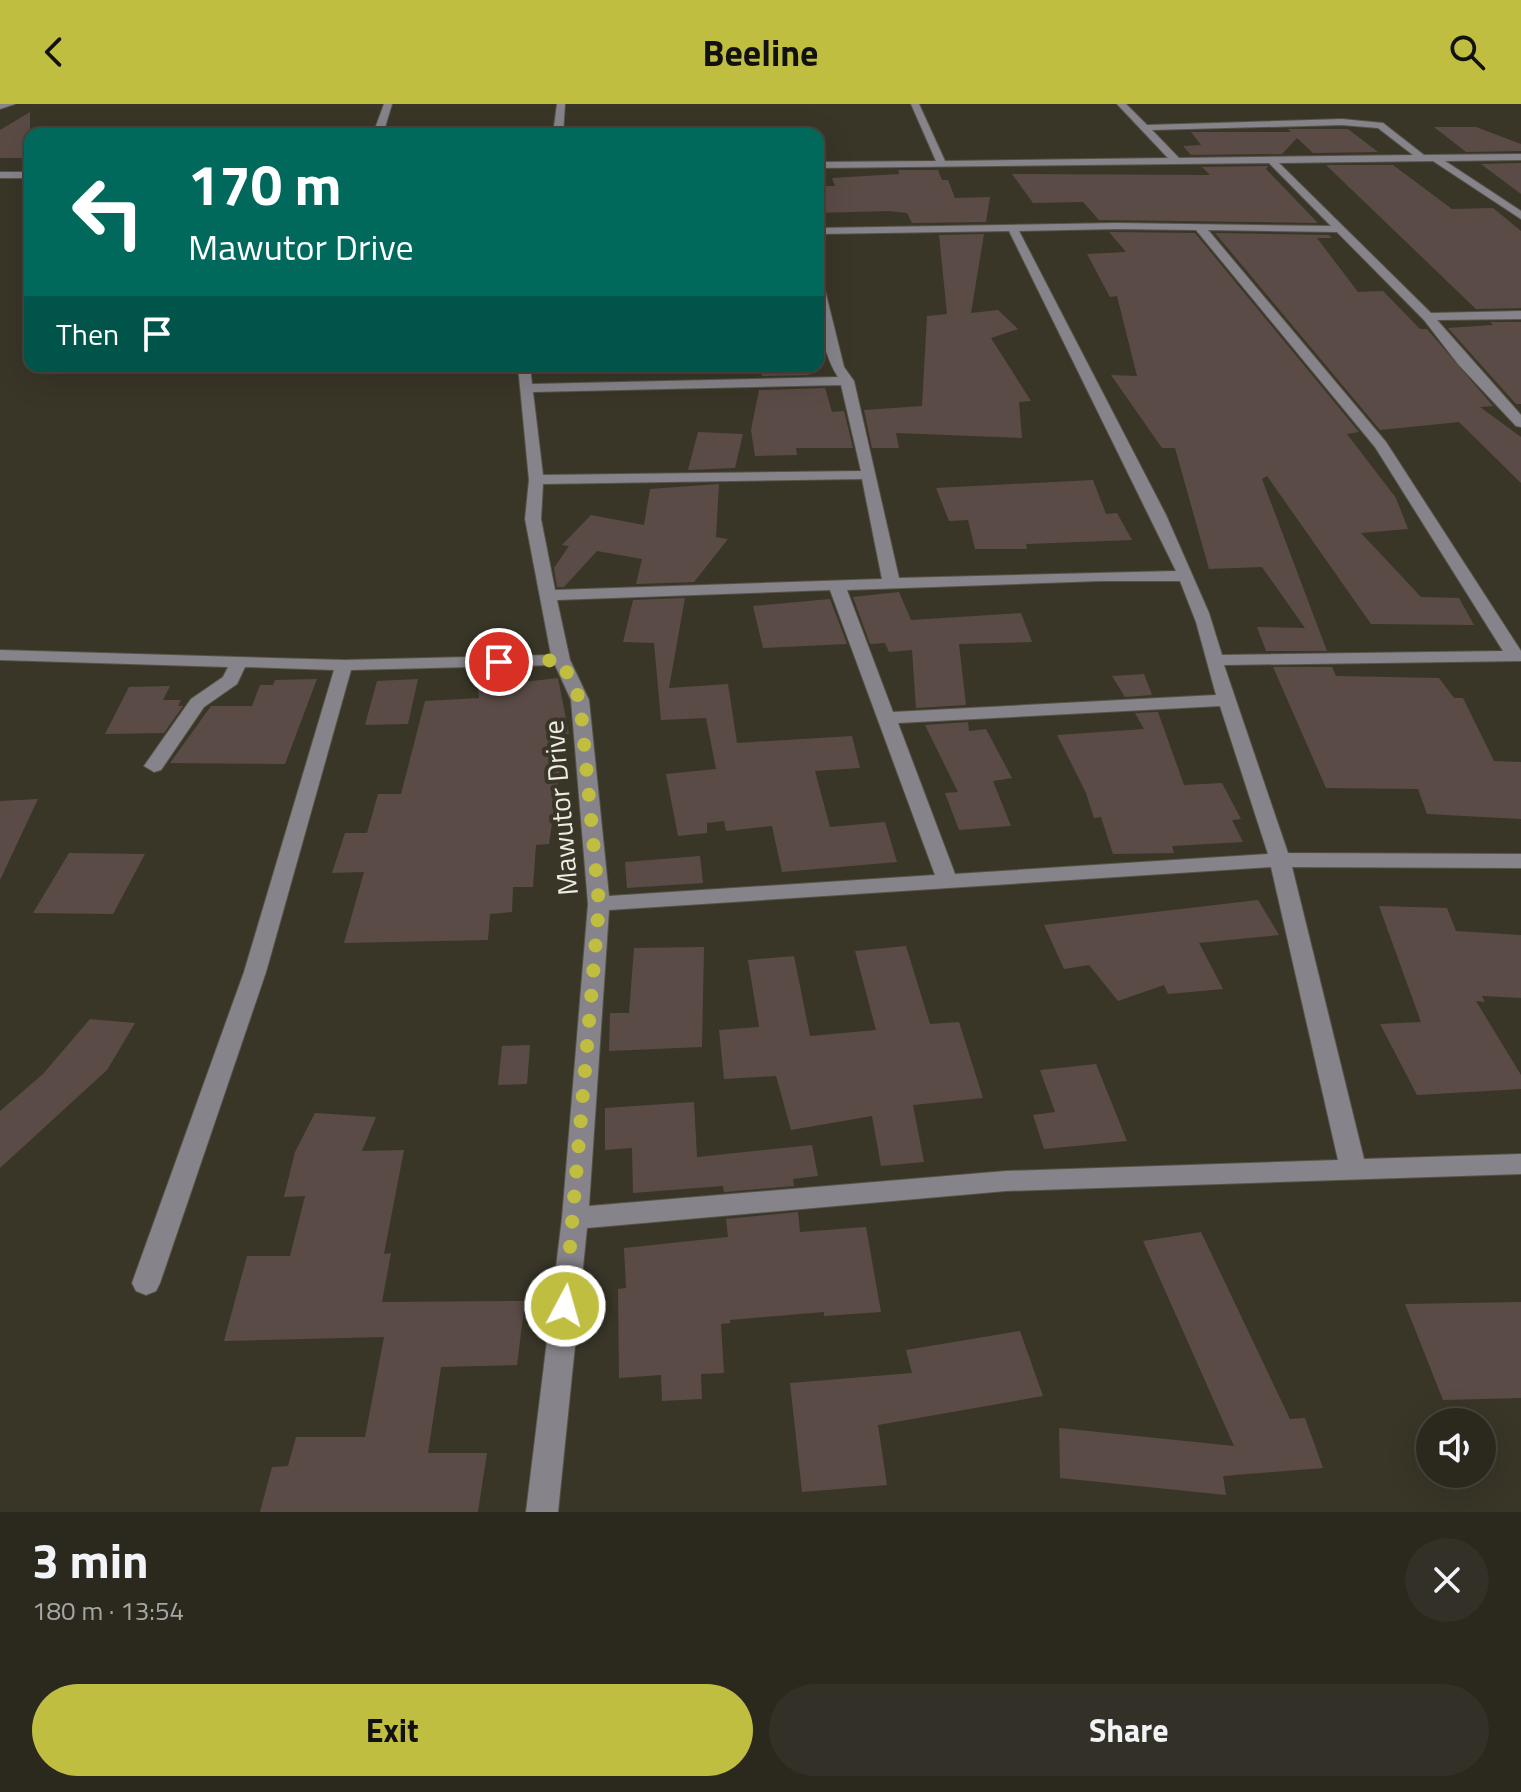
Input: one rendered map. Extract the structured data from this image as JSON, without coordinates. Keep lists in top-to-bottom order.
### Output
{
  "streets": {
    "street": ["Mawutor Drive"]
  },
  "page": {
    "header": "Beeline",
    "turn": ["170 m", "Mawutor Drive"],
    "then": "Then",
    "heading": ["3 min", "180 m · 13:54"],
    "buttons": ["Exit", "Share"]
  }
}
